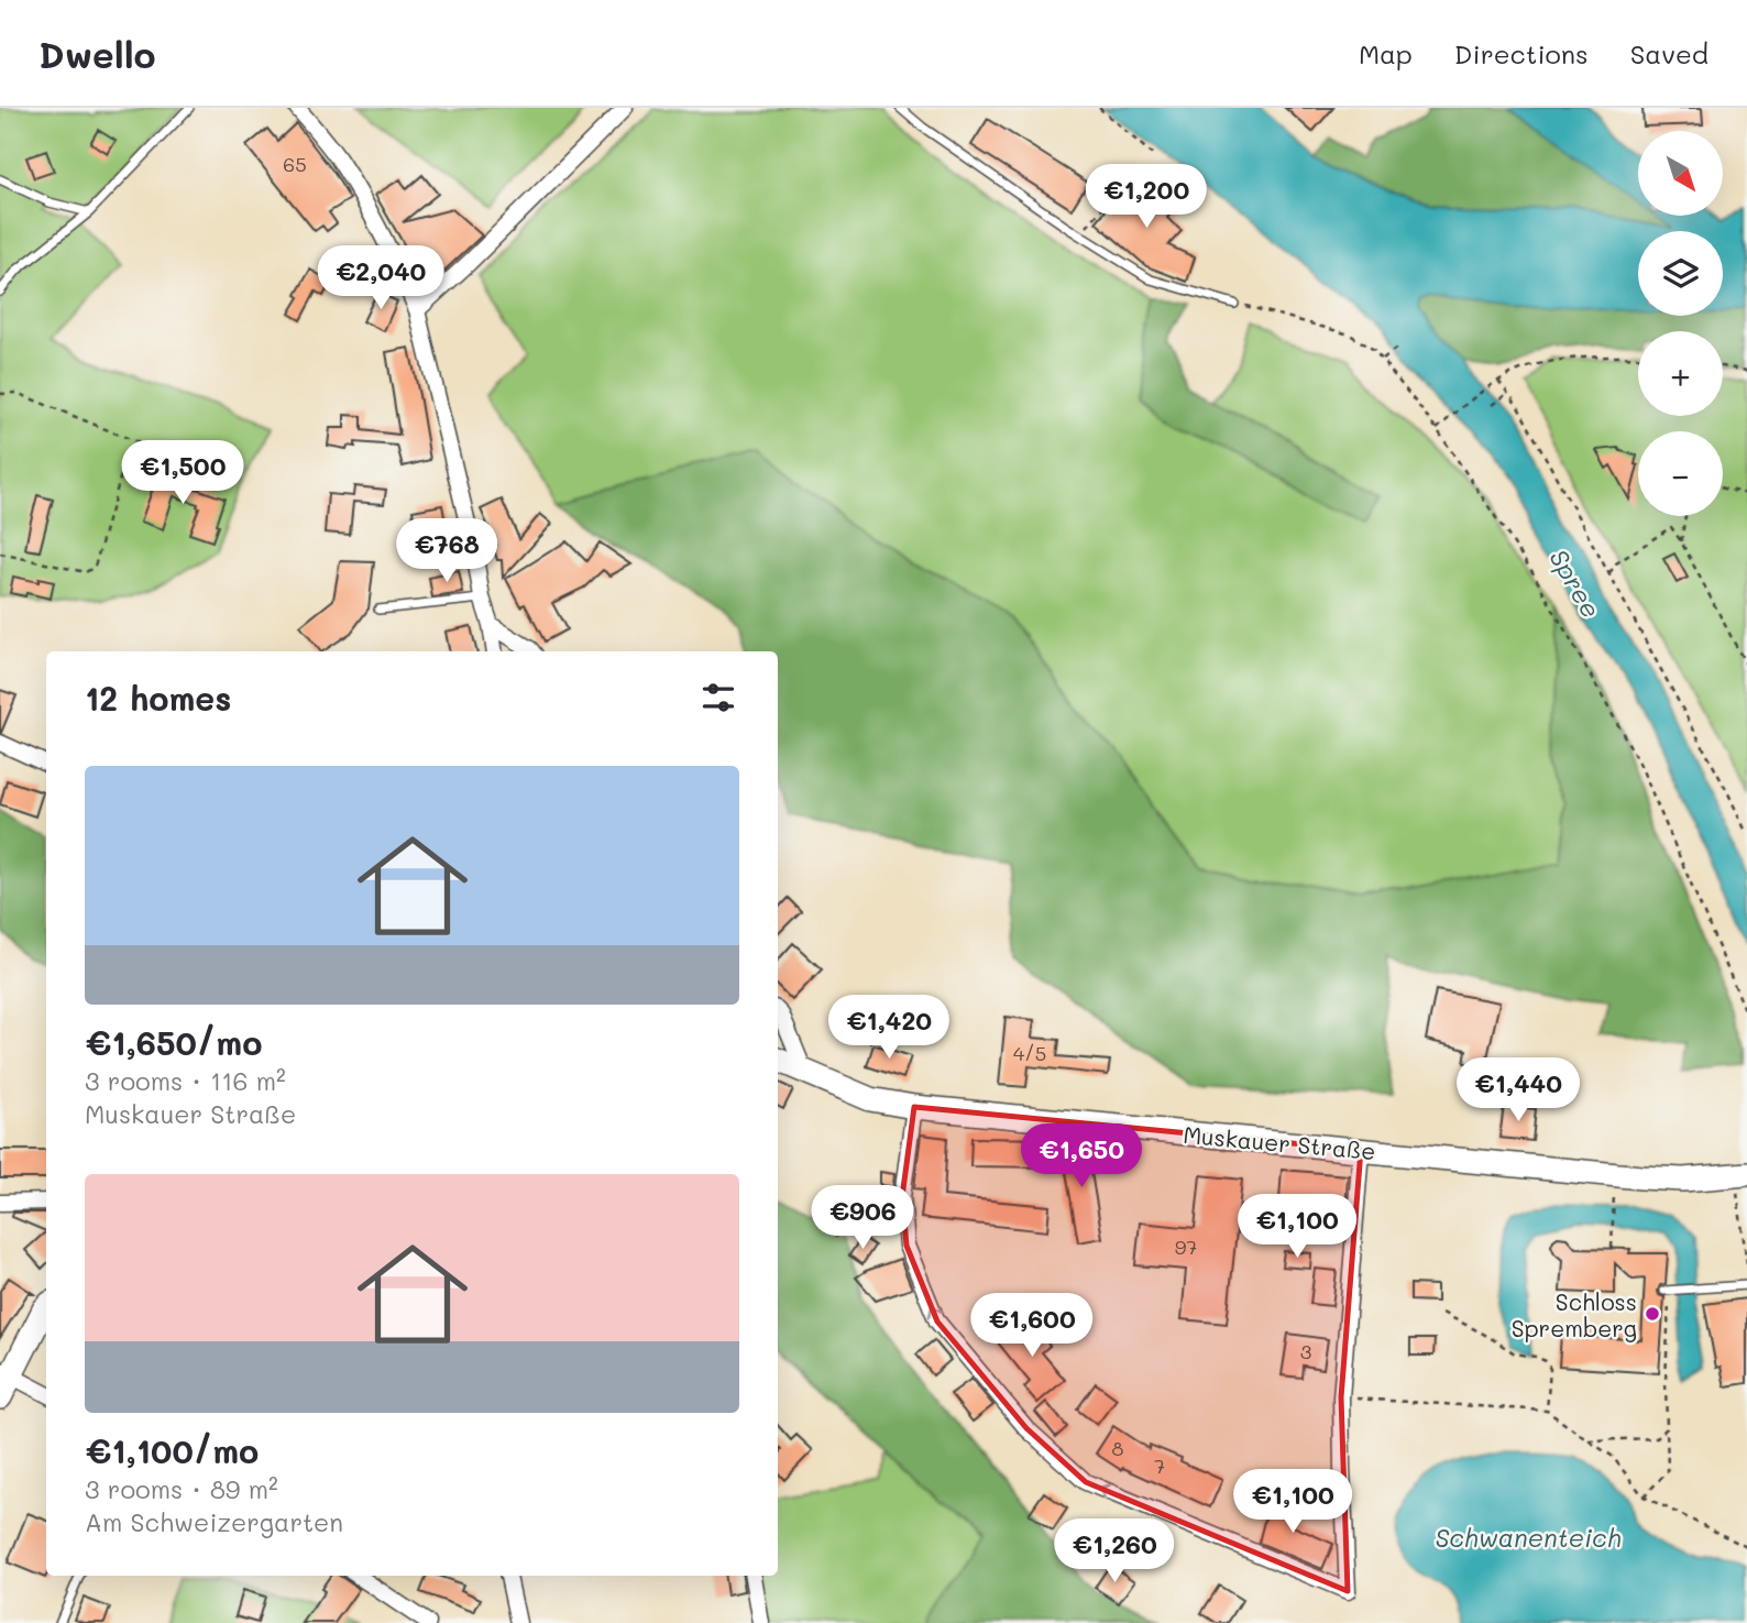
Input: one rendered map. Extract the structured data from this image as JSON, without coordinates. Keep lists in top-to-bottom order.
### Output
{
  "streets": {
    "main road": ["Muskauer Straße"]
  },
  "water": ["Spree", "Schwanenteich"],
  "places": ["Schloss Spremberg"],
  "house_numbers": [
    "65",
    "4/5",
    "97",
    "3",
    "8",
    "7"
  ],
  "north": "bottom right",
  "page": {
    "header": "Dwello",
    "nav": ["Map", "Directions", "Saved"],
    "map_buttons": ["+", "−"],
    "price": [
      "€1,200",
      "€2,040",
      "€1,500",
      "€768",
      "€1,420",
      "€1,440",
      "€1,650",
      "€906",
      "€1,100",
      "€1,600",
      "€1,100",
      "€1,260"
    ],
    "heading": "12 homes",
    "list": [
      {
        "name": "€1,650/mo",
        "note": "3 rooms · 116 m² · Muskauer Straße"
      },
      {
        "name": "€1,100/mo",
        "note": "3 rooms · 89 m² · Am Schweizergarten"
      }
    ]
  }
}
